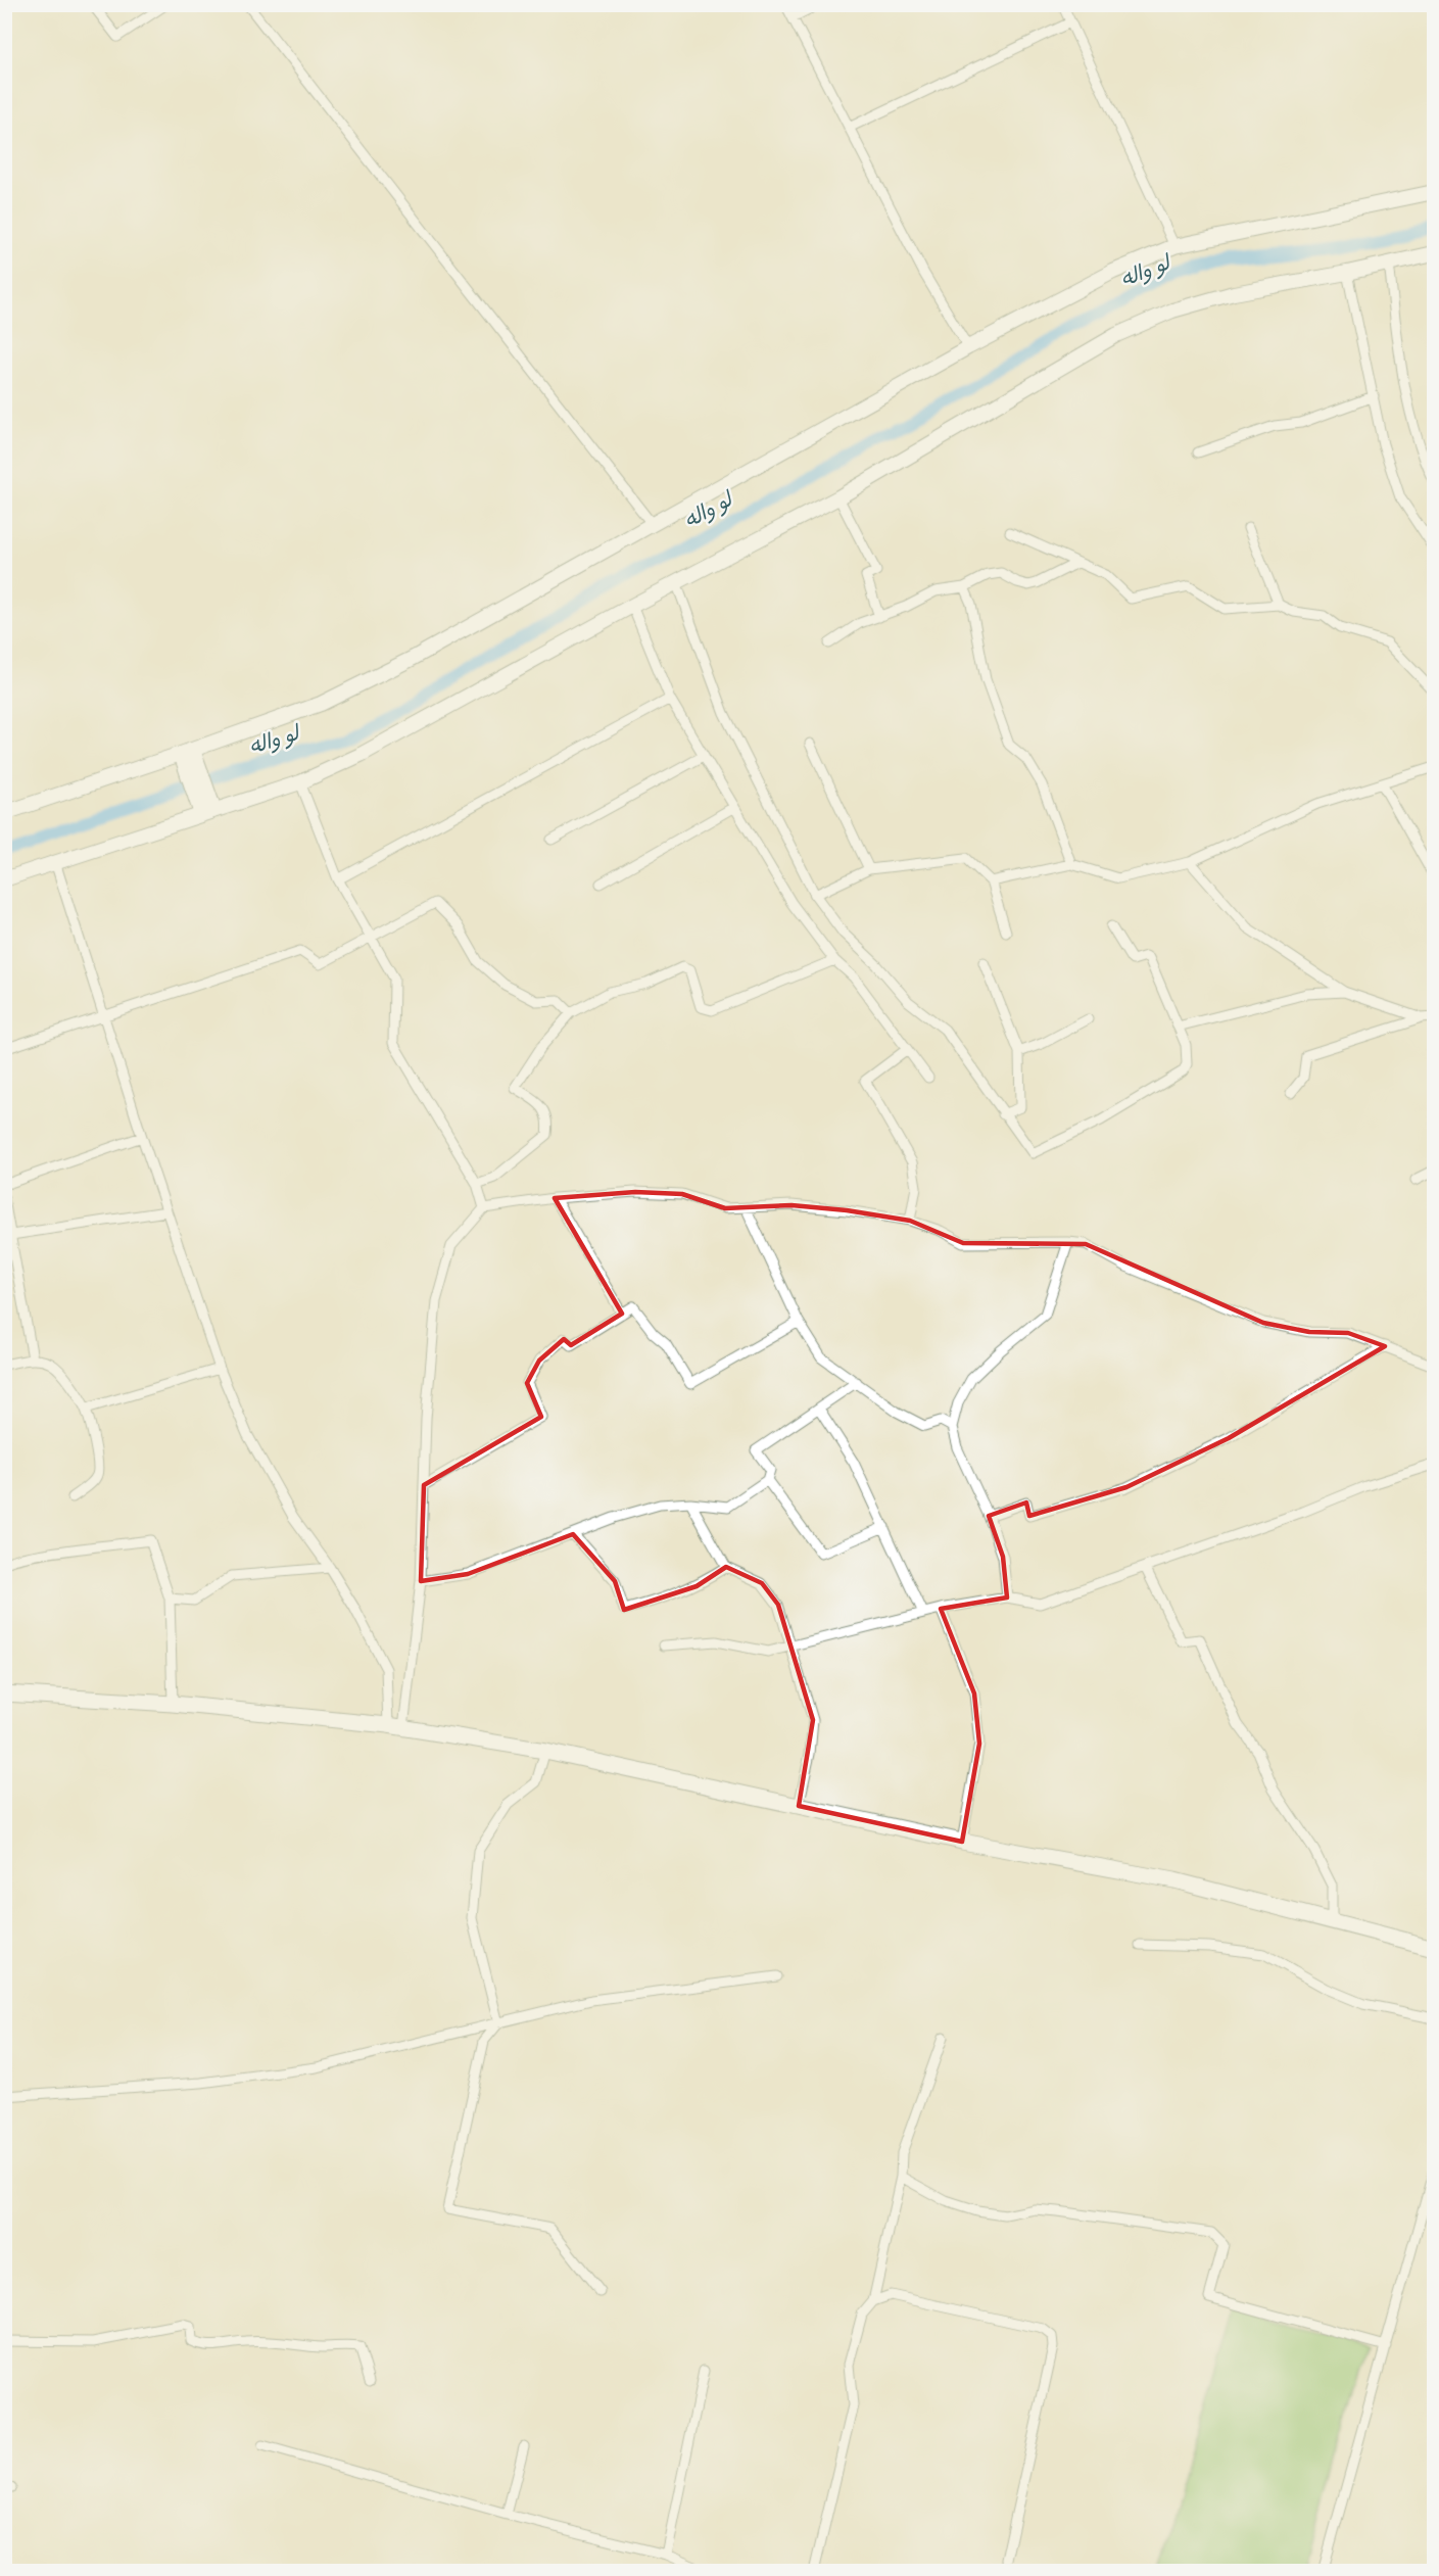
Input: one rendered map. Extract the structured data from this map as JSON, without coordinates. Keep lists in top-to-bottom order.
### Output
{
  "water": ["لو واله"]
}
